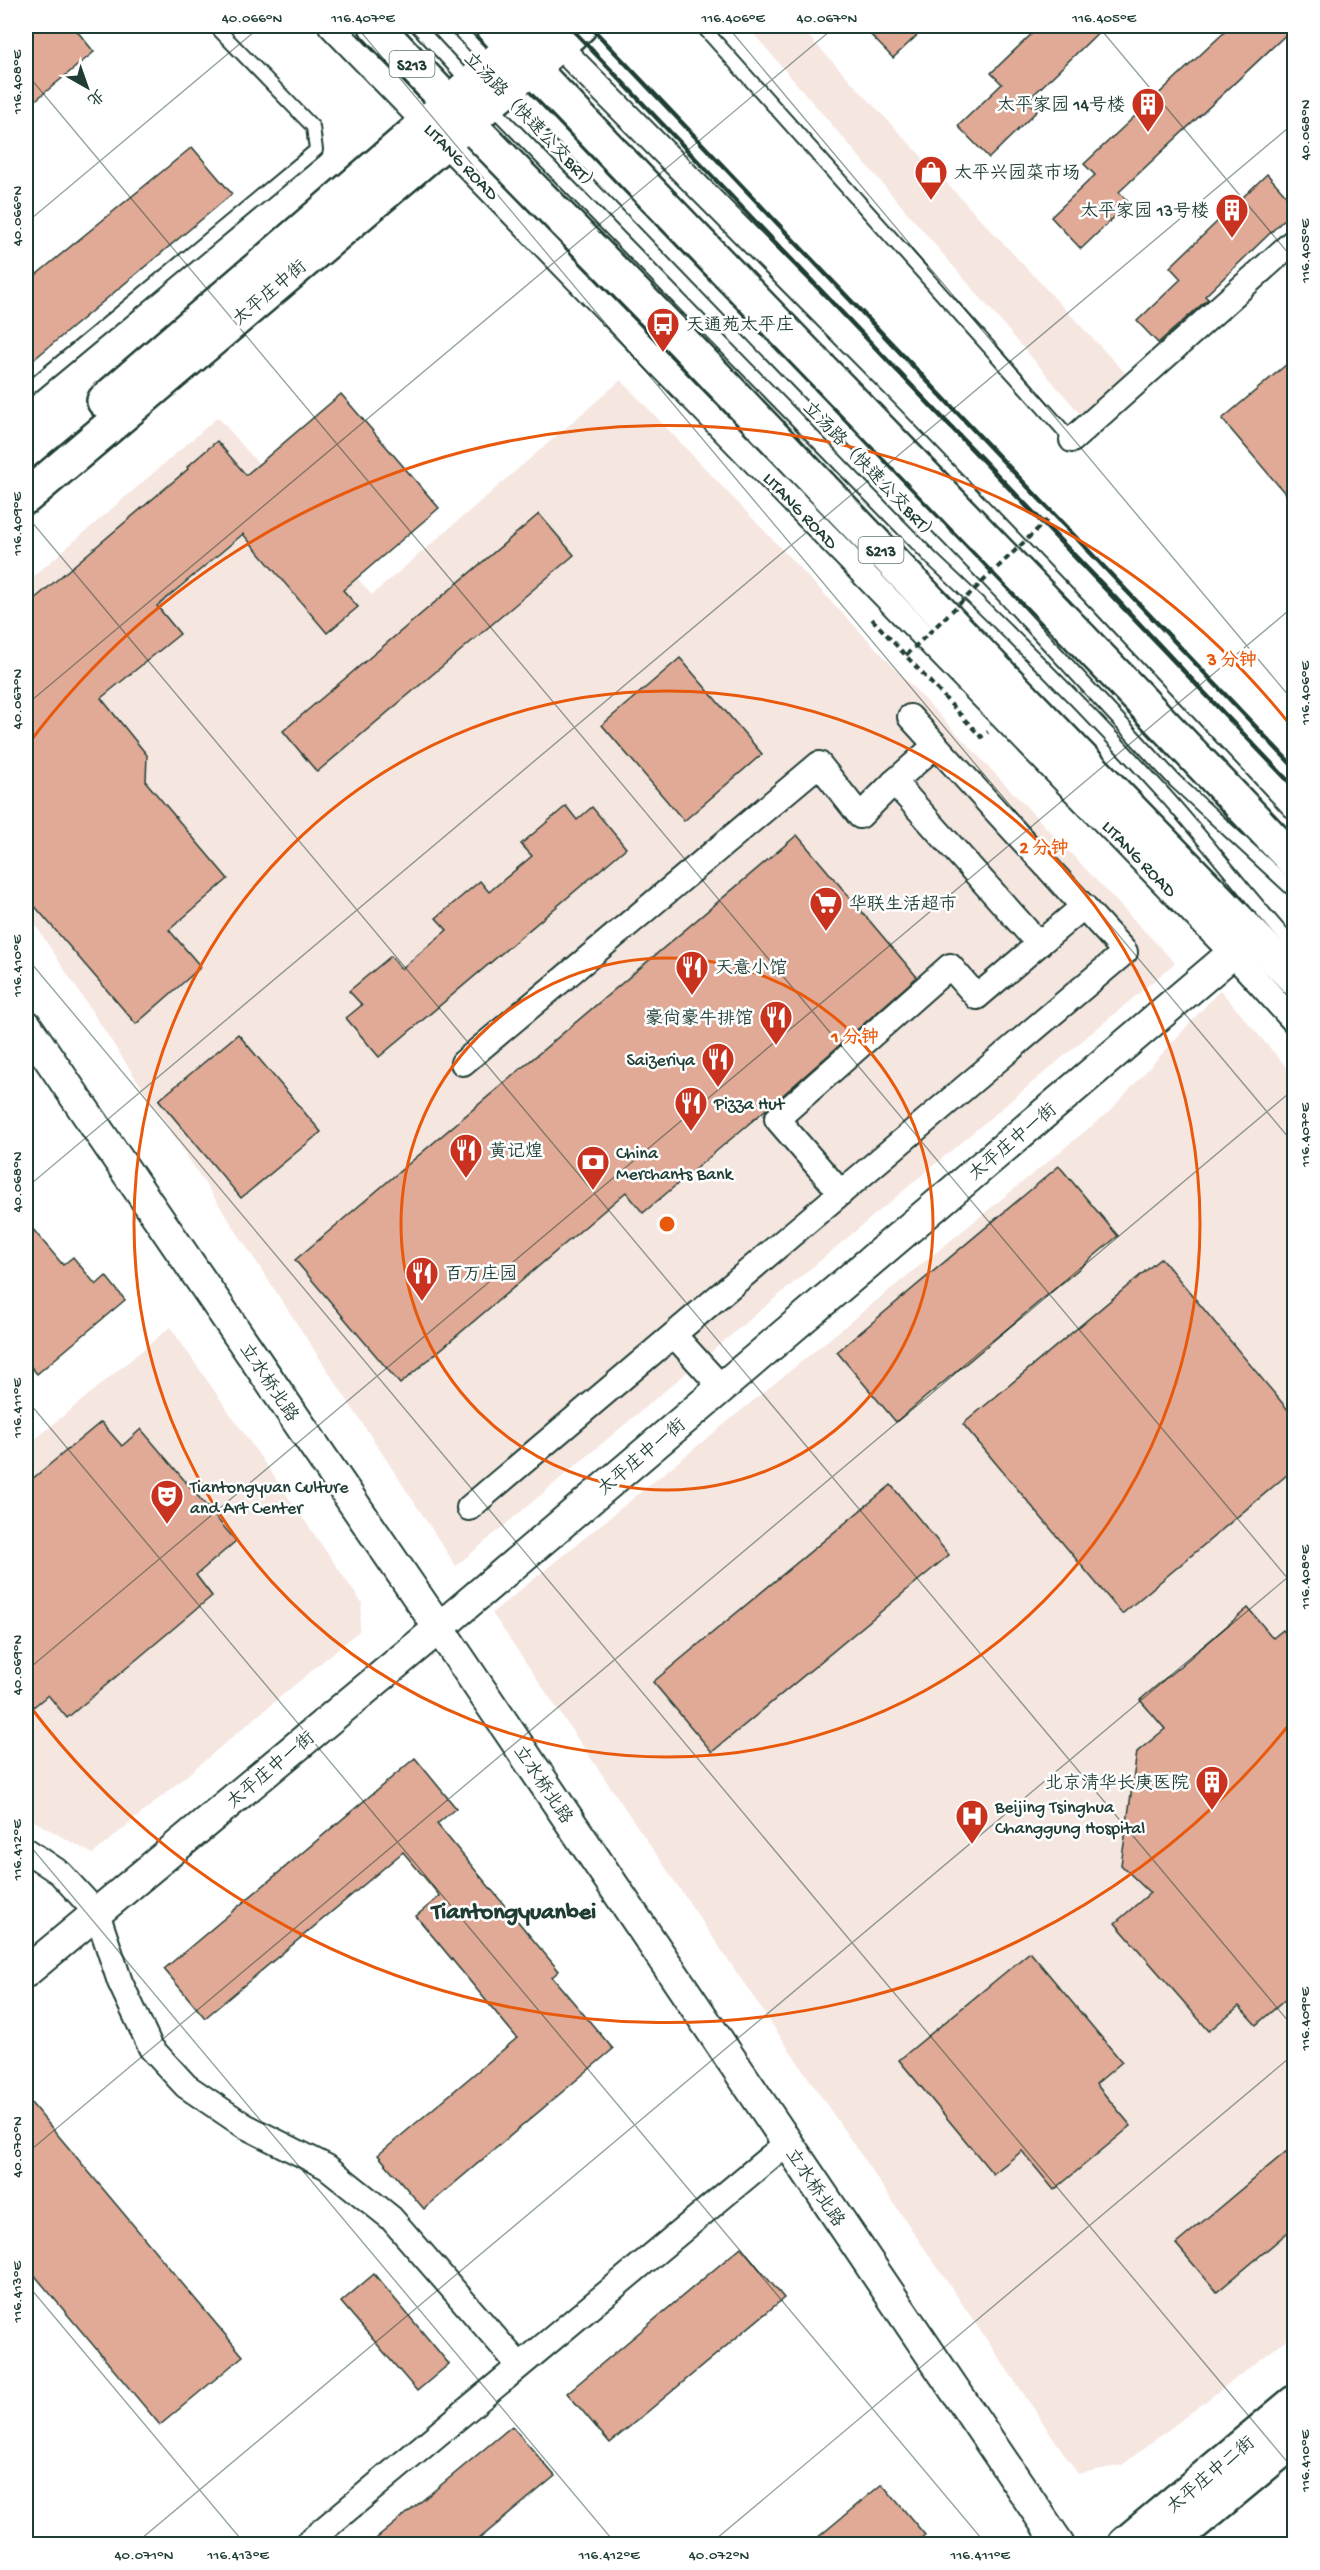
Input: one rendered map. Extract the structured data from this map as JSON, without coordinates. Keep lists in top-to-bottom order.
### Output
{
  "streets": {
    "main road": [
      "S213",
      "LITANG ROAD",
      "太平庄中街",
      "太平庄中二街"
    ],
    "street": ["太平庄中一街", "立水桥北路"],
    "lane": ["立汤路（快速公交BRT）"]
  },
  "crossings": [
    ["立汤路（快速公交BRT）", "LITANG ROAD"],
    ["立汤路（快速公交BRT）", "太平庄中街"],
    ["LITANG ROAD", "太平庄中街"],
    ["LITANG ROAD", "太平庄中一街"],
    ["太平庄中一街", "立水桥北路"]
  ],
  "districts": ["Tiantongyuanbei"],
  "places": {
    "building": ["太平家园 14号楼", "太平家园 13号楼", "北京清华长庚医院"],
    "shop": ["太平兴园菜市场"],
    "bus stop": ["天通苑太平庄"],
    "supermarket": ["华联生活超市"],
    "restaurant": [
      "天意小馆",
      "豪尚豪牛排馆",
      "Saizeriya",
      "Pizza Hut",
      "黄记煌",
      "百万庄园"
    ],
    "bank": ["China Merchants Bank"],
    "theatre": ["Tiantongyuan Culture and Art Center"],
    "hospital": ["Beijing Tsinghua Changgung Hospital"]
  },
  "north": "bottom right",
  "coordinates": [
    "40.066°N",
    "116.407°E",
    "116.406°E",
    "40.067°N",
    "116.405°E",
    "116.408°E",
    "40.068°N",
    "116.409°E",
    "116.410°E",
    "116.411°E",
    "40.069°N",
    "116.412°E",
    "40.070°N",
    "116.413°E",
    "40.071°N",
    "40.072°N"
  ],
  "rings": ["3 分钟", "2 分钟", "1 分钟"]
}
